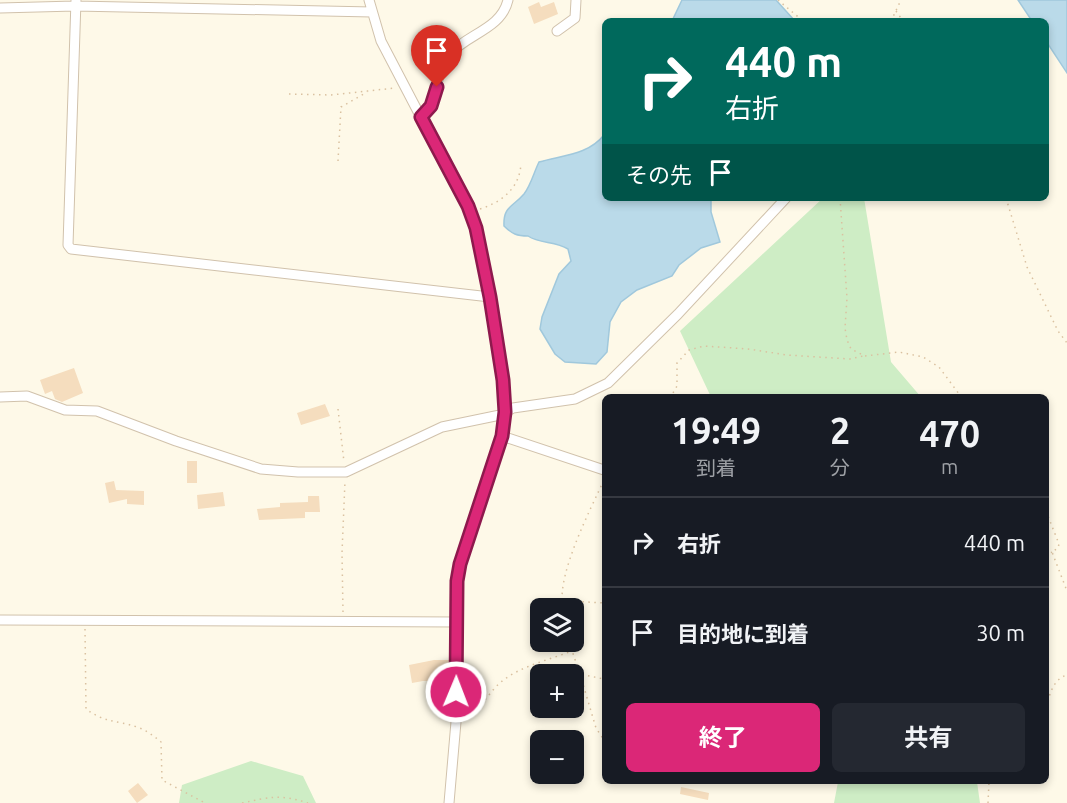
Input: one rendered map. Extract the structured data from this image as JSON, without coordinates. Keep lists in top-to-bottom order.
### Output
{
  "page": {
    "turn": ["440 m", "右折"],
    "then": "その先",
    "eta": [
      "19:49",
      "到着",
      "2",
      "分",
      "470",
      "m"
    ],
    "list": [
      {
        "name": "右折",
        "value": "440 m"
      },
      {
        "name": "目的地に到着",
        "value": "30 m"
      }
    ],
    "map_buttons": ["+", "−"],
    "buttons": ["終了", "共有"]
  }
}
